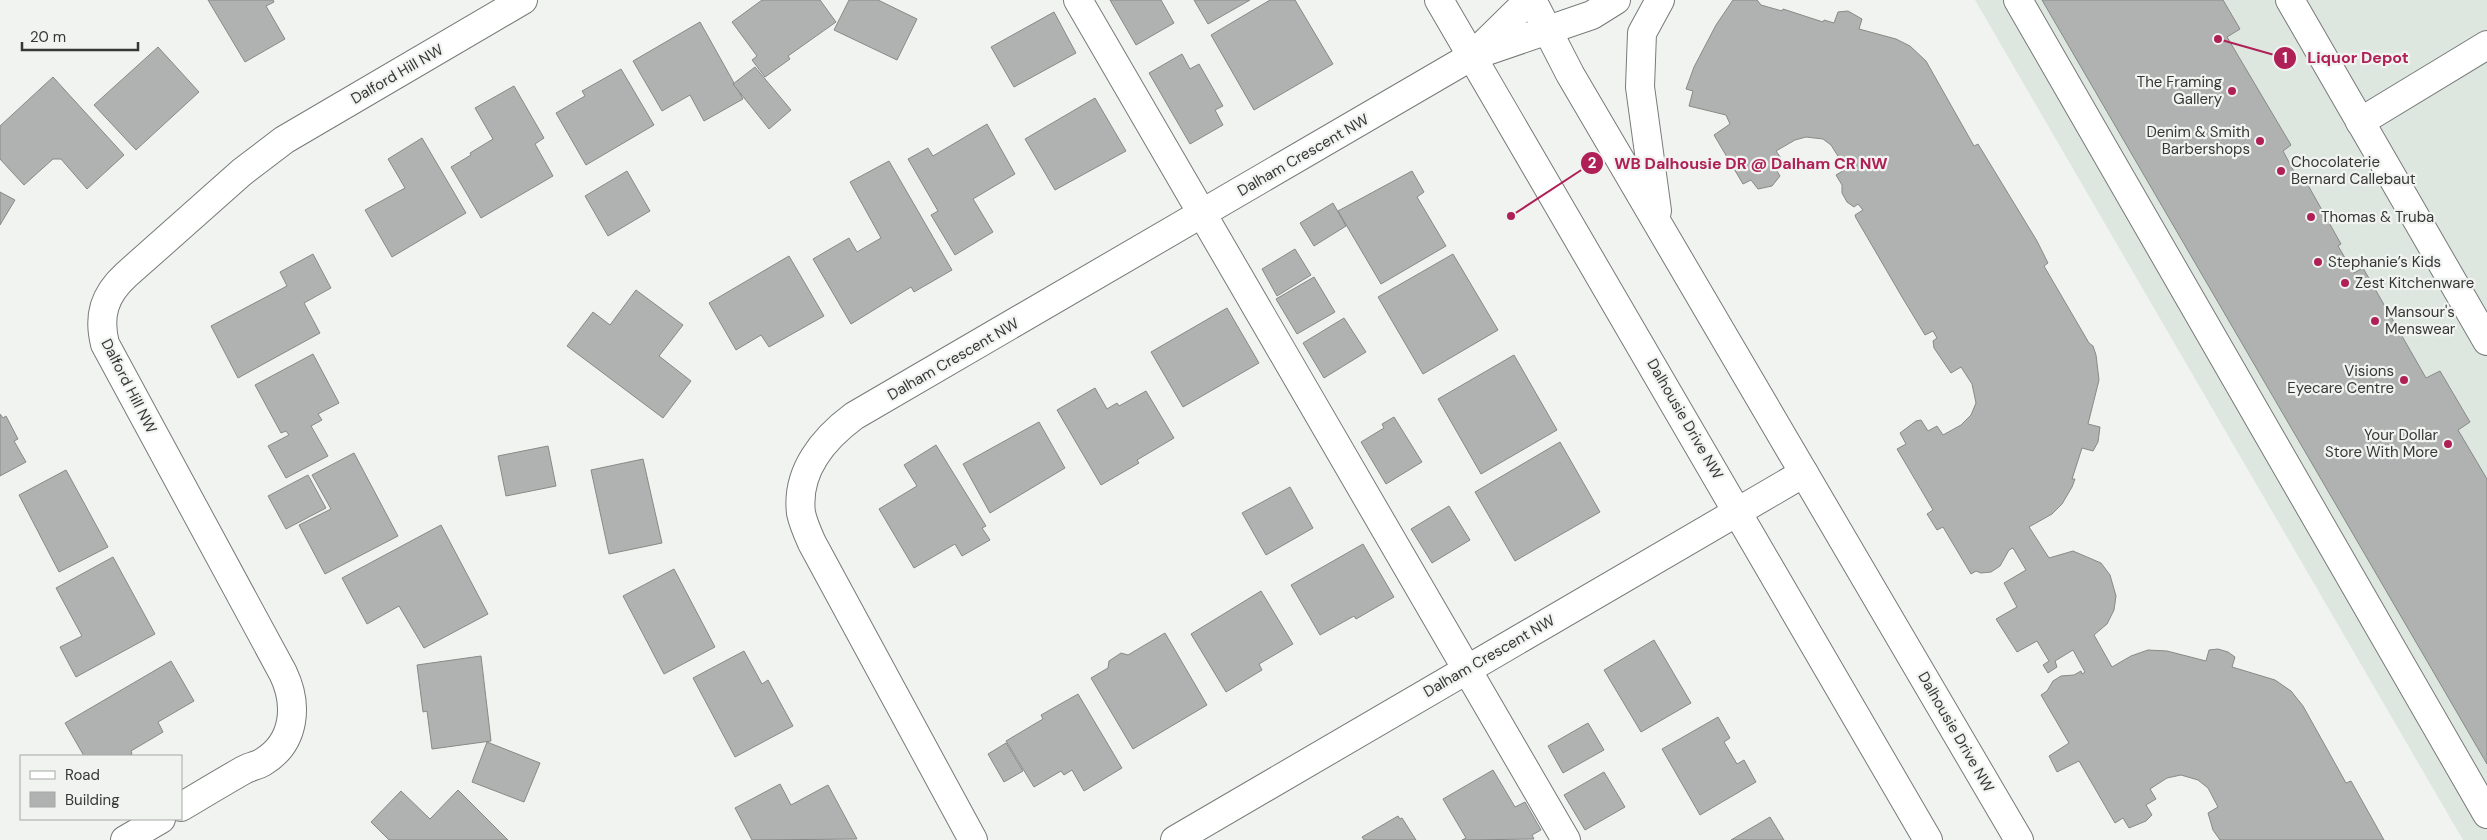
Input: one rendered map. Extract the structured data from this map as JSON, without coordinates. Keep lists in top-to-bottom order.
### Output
{
  "streets": {
    "street": ["Dalford Hill NW", "Dalham Crescent NW", "Dalhousie Drive NW"]
  },
  "crossings": [
    ["Dalham Crescent NW", "Dalhousie Drive NW"]
  ],
  "places": [
    "Liquor Depot",
    "The Framing Gallery",
    "Denim & Smith Barbershops",
    "Chocolaterie Bernard Callebaut",
    "WB Dalhousie DR @ Dalham CR NW",
    "Thomas & Truba",
    "Stephanie’s Kids",
    "Zest Kitchenware",
    "Mansour's Menswear",
    "Visions Eyecare Centre",
    "Your Dollar Store With More"
  ],
  "legend": ["Road", "Building"],
  "scale_bar": "20 m"
}
